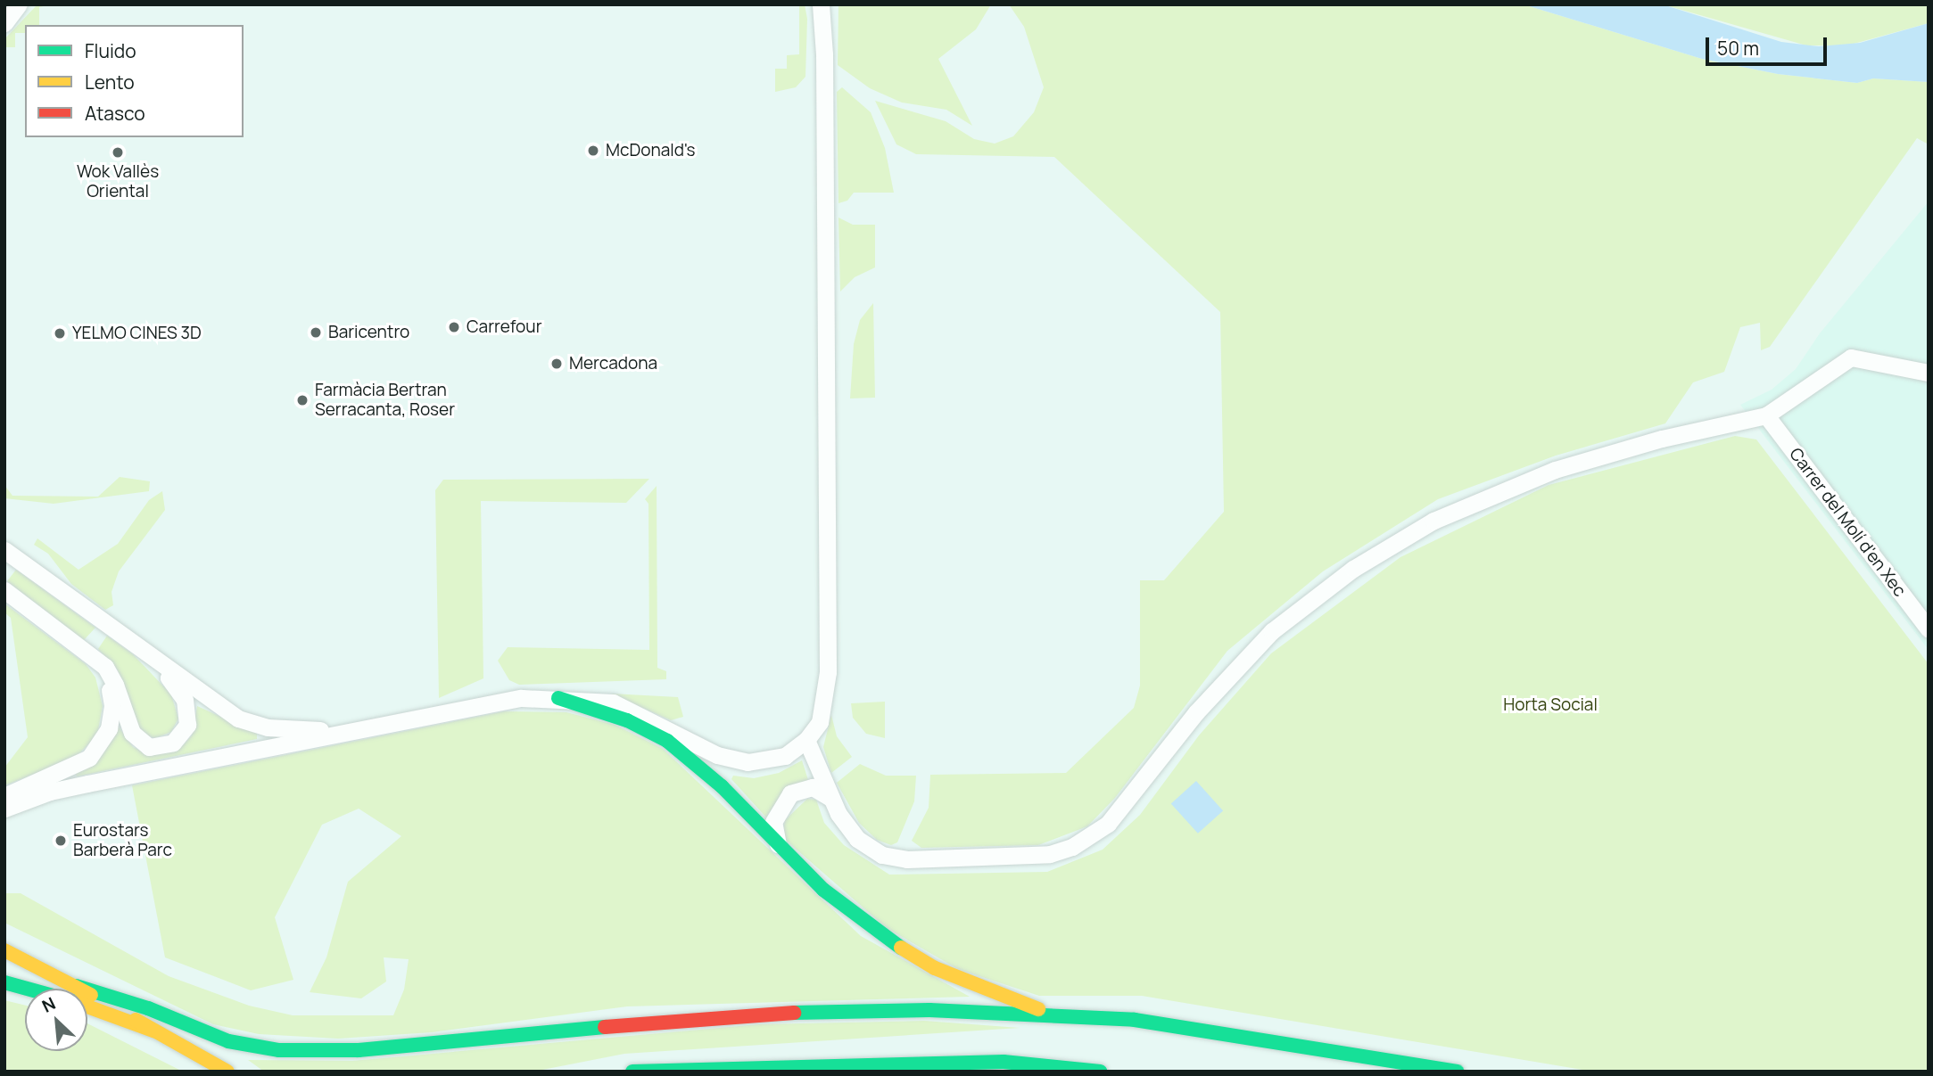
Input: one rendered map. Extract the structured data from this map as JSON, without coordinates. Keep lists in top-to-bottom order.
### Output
{
  "streets": {
    "street": ["Carrer del Molí d'en Xec"]
  },
  "parks": ["Horta Social"],
  "places": [
    "McDonald's",
    "Wok Vallès Oriental",
    "Carrefour",
    "Baricentro",
    "YELMO CINES 3D",
    "Mercadona",
    "Farmàcia Bertran Serracanta, Roser",
    "Eurostars Barberà Parc"
  ],
  "legend": ["Fluido", "Lento", "Atasco"],
  "scale_bar": "50 m",
  "north": "top left"
}
